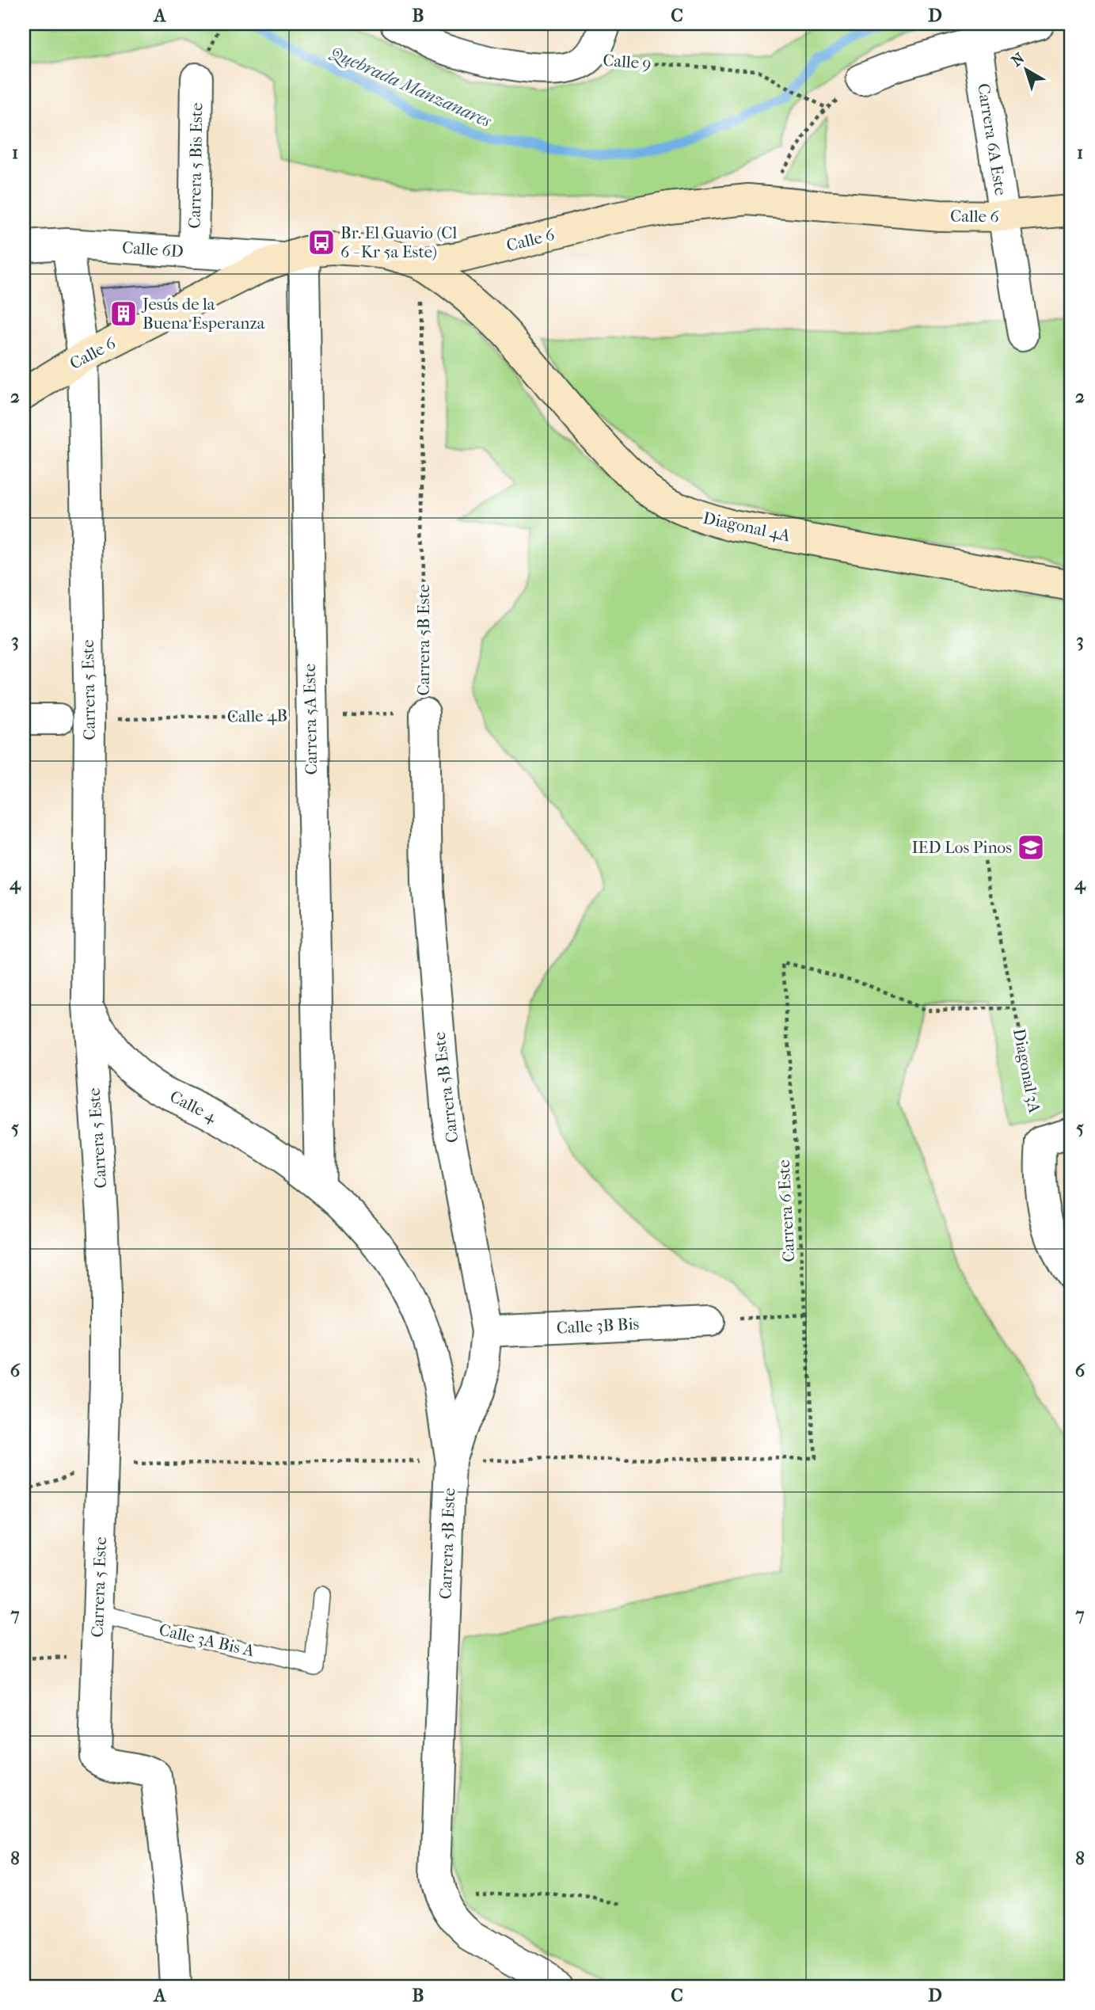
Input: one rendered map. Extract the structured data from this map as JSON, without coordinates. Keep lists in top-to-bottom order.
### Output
{
  "streets": {
    "street": [
      "Calle 9",
      "Carrera 6A Este",
      "Carrera 5 Bis Este",
      "Calle 6",
      "Calle 6D",
      "Diagonal 4A",
      "Carrera 5B Este",
      "Carrera 5 Este",
      "Carrera 5A Este",
      "Calle 4",
      "Calle 3B Bis"
    ],
    "lane": ["Calle 3A Bis A"],
    "path": ["Calle 4B", "Diagonal 3A", "Carrera 6 Este"]
  },
  "crossings": [
    ["Carrera 6A Este", "Calle 6"],
    ["Carrera 5 Bis Este", "Calle 6D"],
    ["Calle 6", "Calle 6D"],
    ["Calle 6", "Diagonal 4A"],
    ["Calle 6", "Carrera 5B Este"],
    ["Calle 6", "Carrera 5 Este"],
    ["Calle 6", "Carrera 5A Este"],
    ["Calle 6D", "Carrera 5 Este"],
    ["Calle 6D", "Carrera 5A Este"],
    ["Diagonal 4A", "Carrera 5B Este"],
    ["Carrera 5B Este", "Calle 4B"],
    ["Carrera 5B Este", "Calle 4"],
    ["Carrera 5B Este", "Calle 3B Bis"],
    ["Carrera 5 Este", "Calle 4B"],
    ["Carrera 5 Este", "Calle 4"],
    ["Carrera 5 Este", "Calle 3A Bis A"],
    ["Calle 4B", "Carrera 5A Este"],
    ["Carrera 5A Este", "Calle 4"],
    ["Diagonal 3A", "Carrera 6 Este"]
  ],
  "water": ["Quebrada Manzanares"],
  "places": {
    "bus stop": ["Br. El Guavio (Cl 6 - Kr 5a Este)"],
    "building": ["Jesús de la Buena Esperanza"],
    "school or university": ["IED Los Pinos"]
  },
  "north": "top left",
  "grid": {
    "columns": [
      "A",
      "B",
      "C",
      "D"
    ],
    "rows": [
      "1",
      "2",
      "3",
      "4",
      "5",
      "6",
      "7",
      "8"
    ]
  }
}
